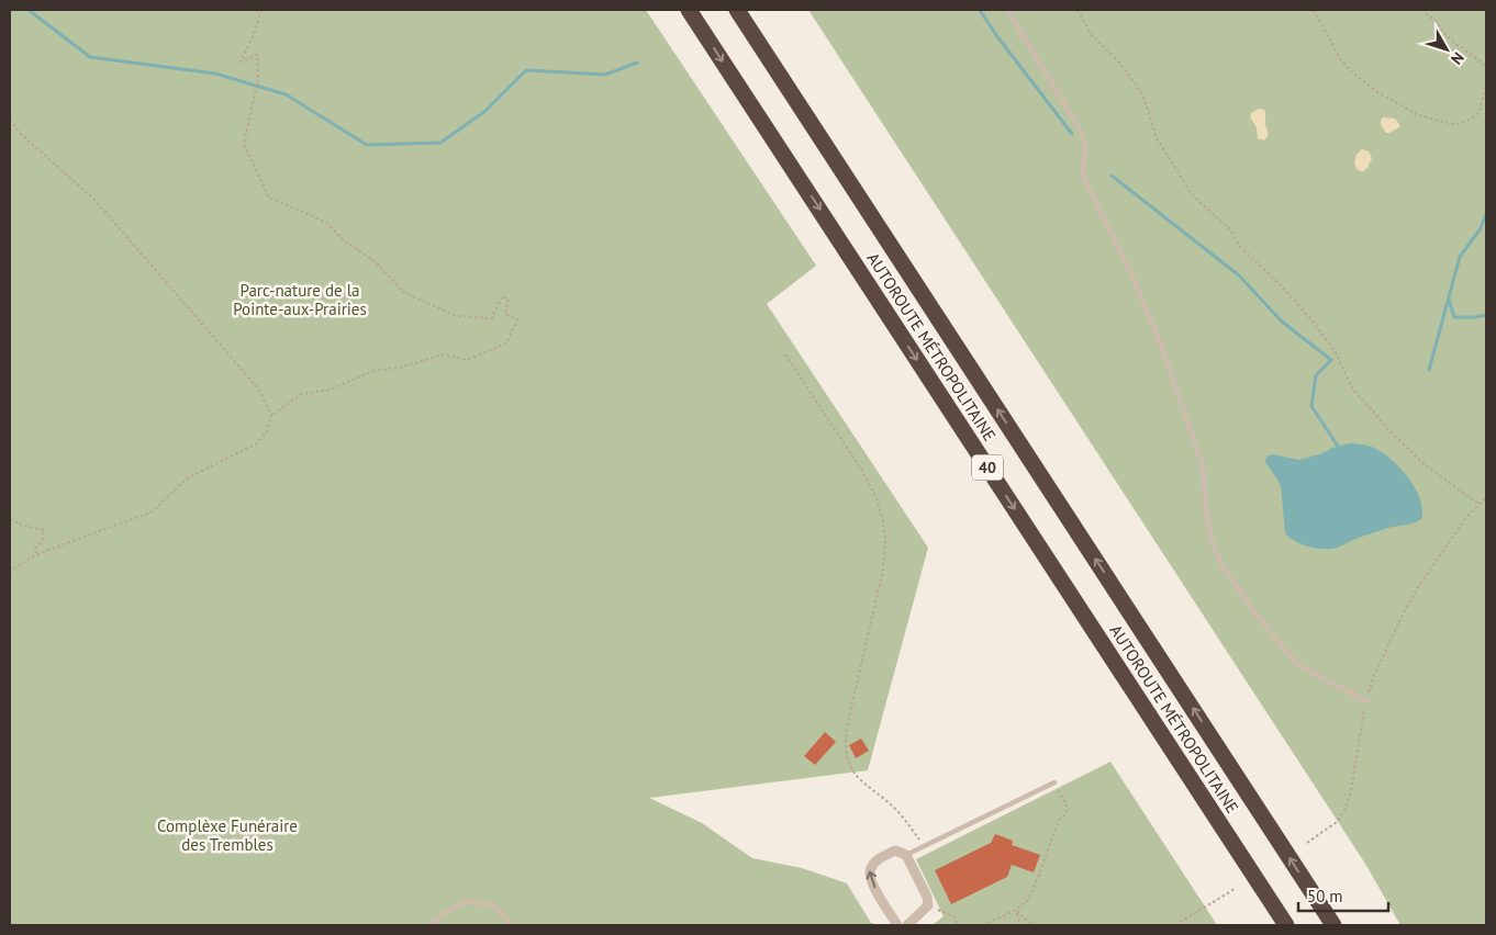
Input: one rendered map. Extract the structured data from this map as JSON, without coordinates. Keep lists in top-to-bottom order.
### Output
{
  "streets": {
    "highway": ["AUTOROUTE MÉTROPOLITAINE", "40"]
  },
  "parks": ["Parc-nature de la Pointe-aux-Prairies", "Complèxe Funéraire des Trembles"],
  "scale_bar": "50 m",
  "north": "bottom right"
}
